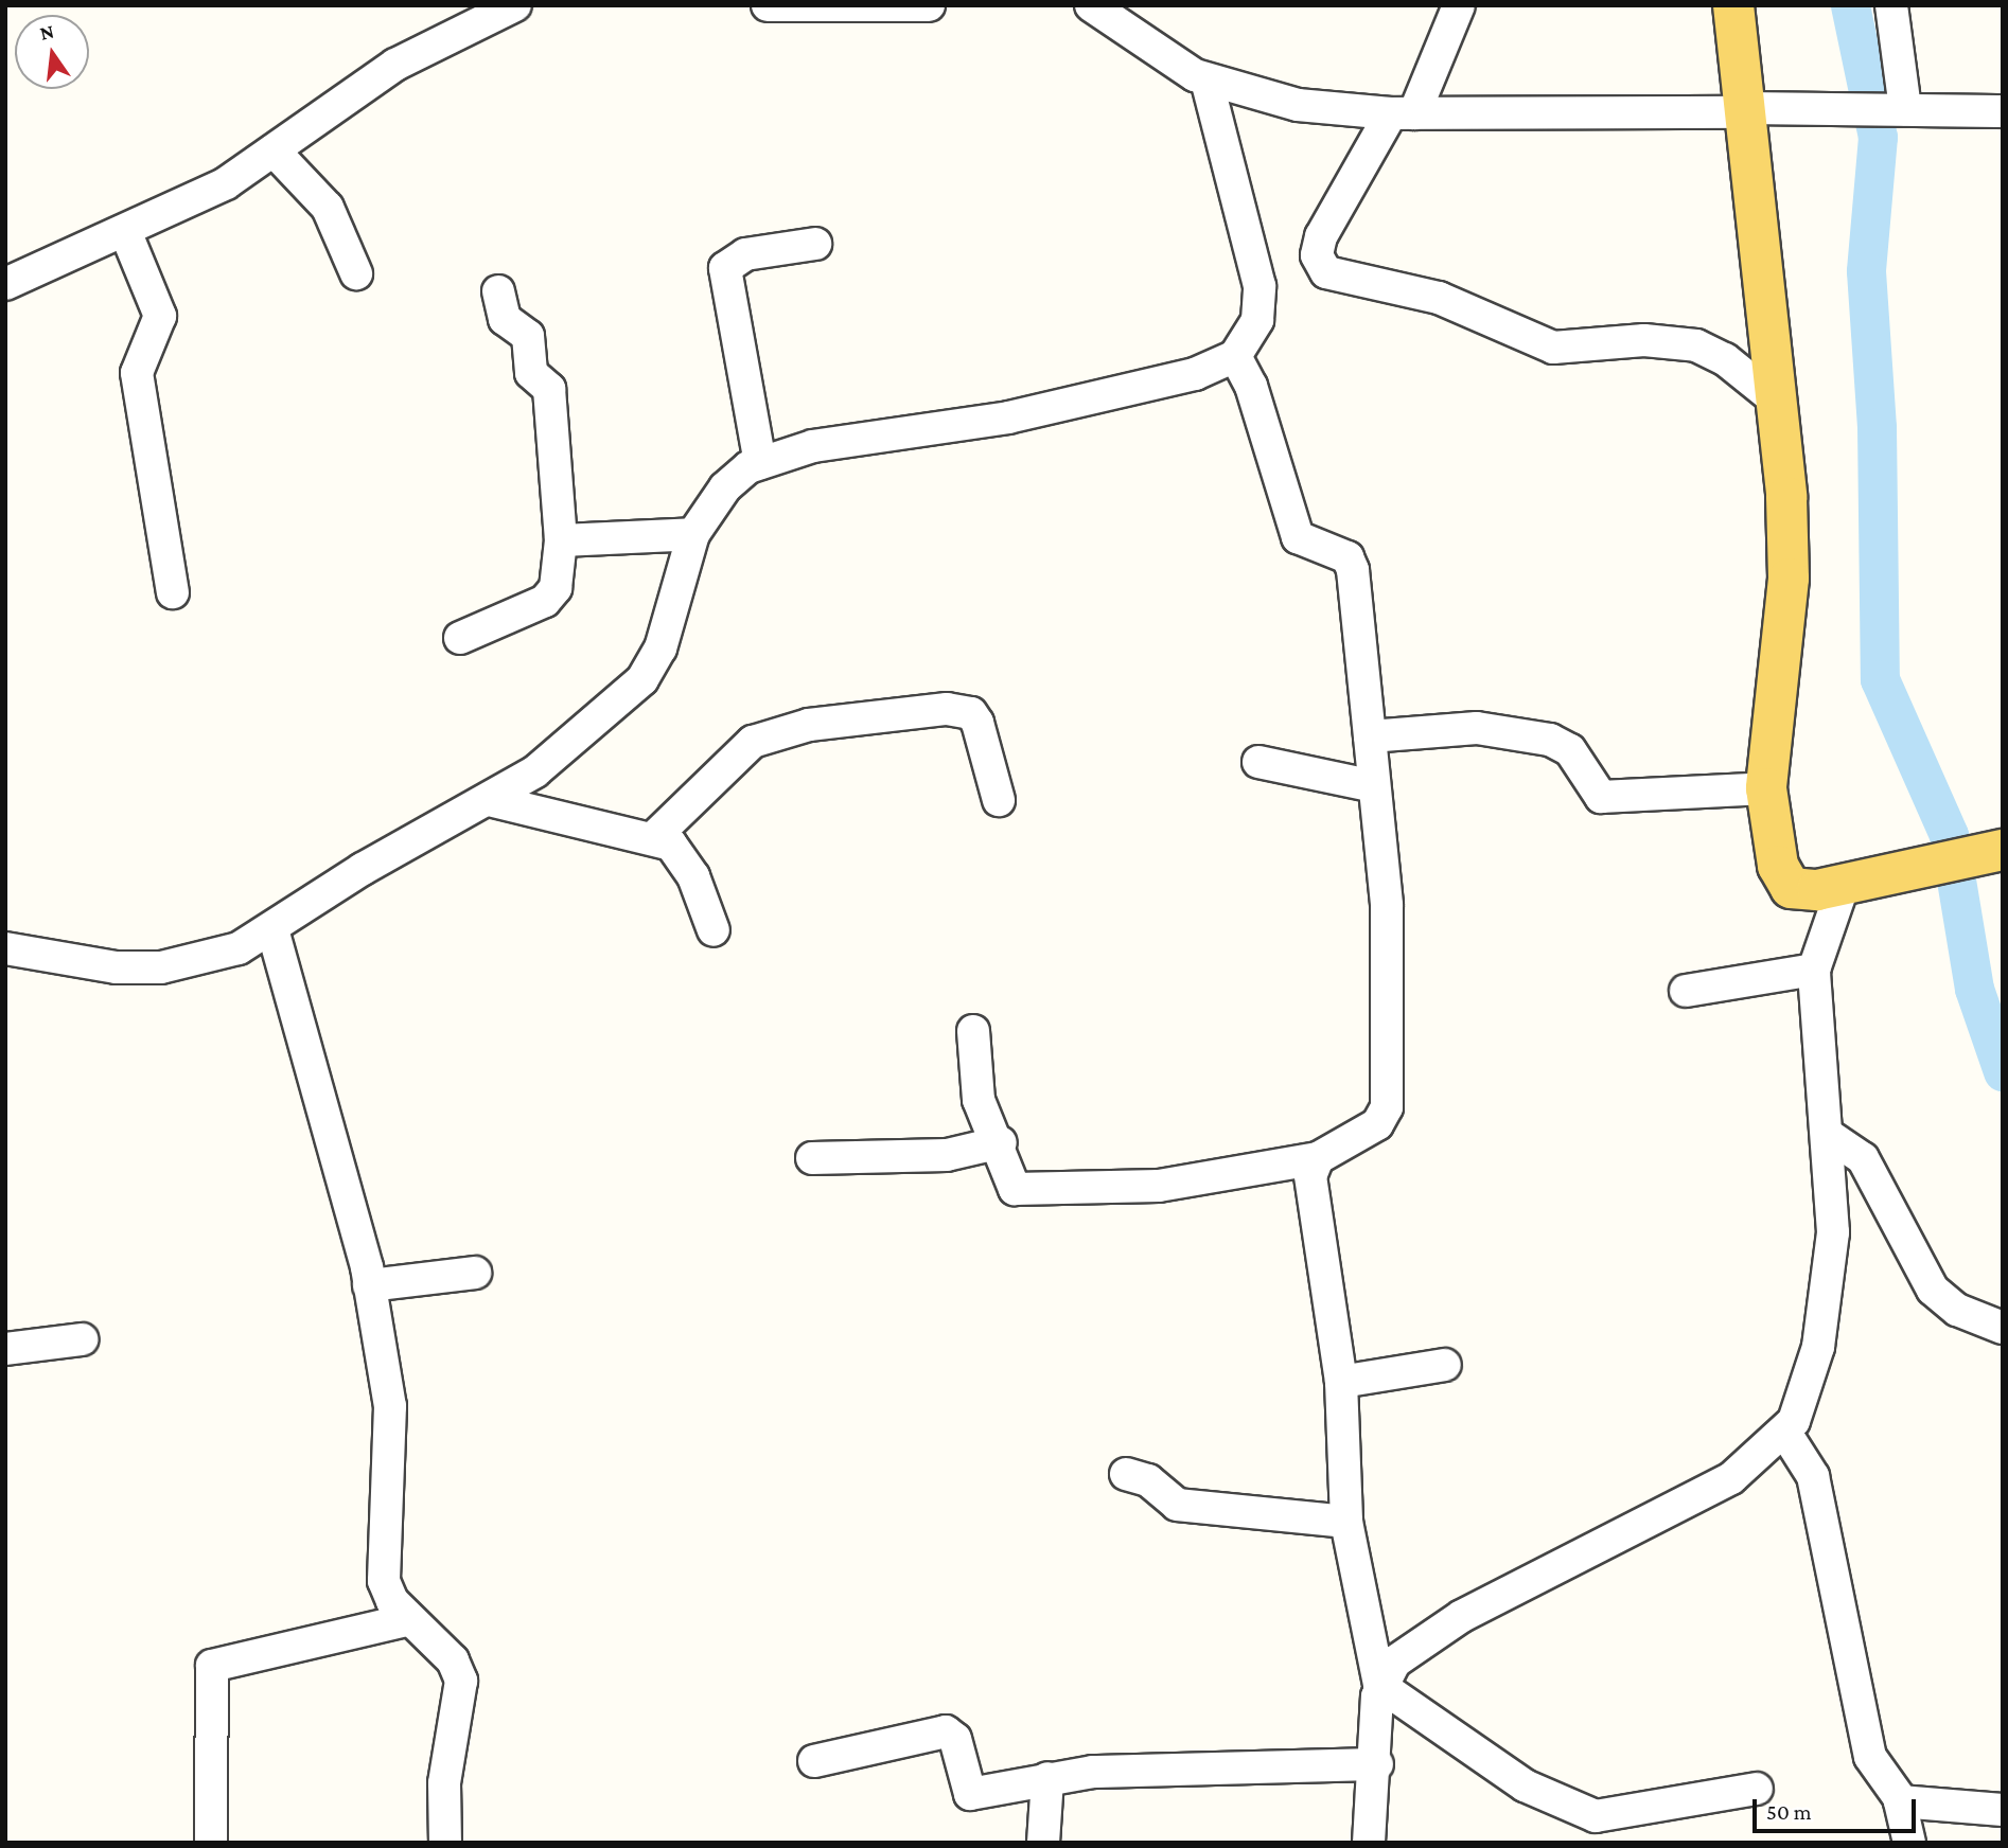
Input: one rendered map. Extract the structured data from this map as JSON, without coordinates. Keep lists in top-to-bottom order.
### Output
{
  "scale_bar": "50 m",
  "north": "top"
}
